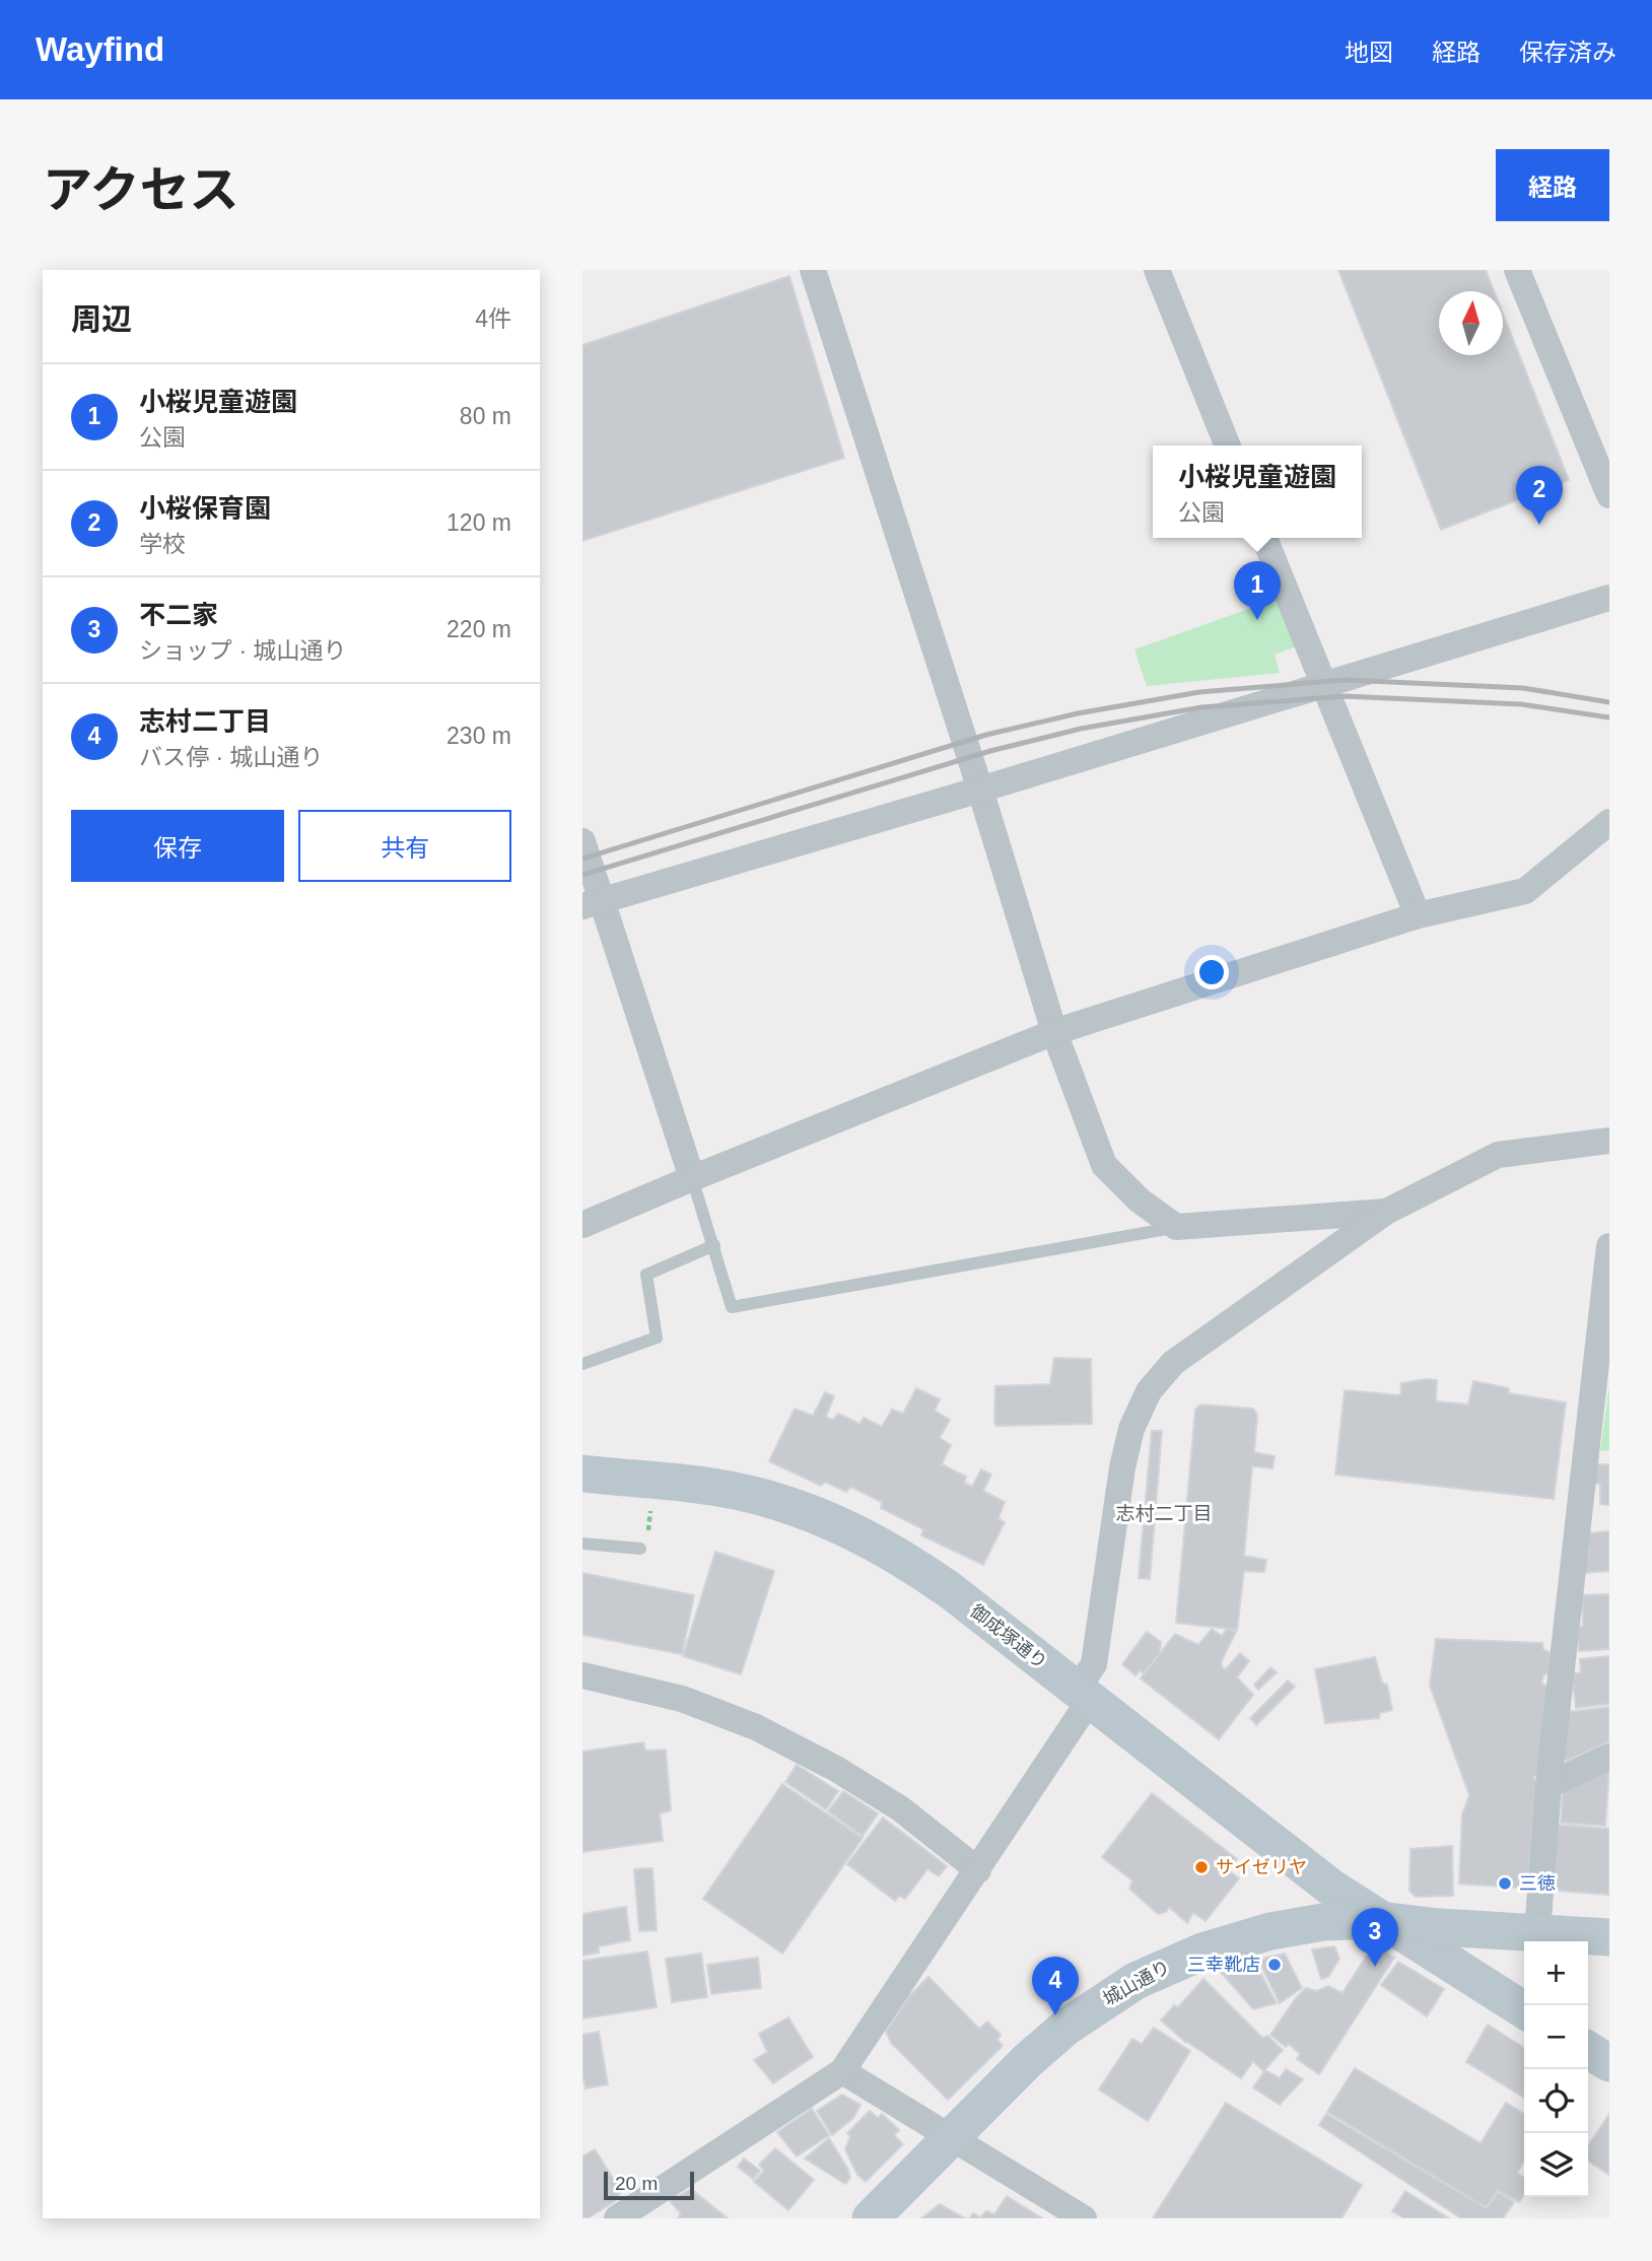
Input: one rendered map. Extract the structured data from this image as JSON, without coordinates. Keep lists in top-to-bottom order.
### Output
{
  "streets": {
    "street": ["御成塚通り", "城山通り"]
  },
  "crossings": [
    ["御成塚通り", "城山通り"]
  ],
  "districts": ["志村二丁目"],
  "places": ["サイゼリヤ", "三徳", "三幸靴店"],
  "scale_bar": "20 m",
  "north": "top",
  "page": {
    "header": "Wayfind",
    "nav": ["地図", "経路", "保存済み"],
    "title": "アクセス",
    "buttons": [
      "経路",
      ["保存", "共有"]
    ],
    "heading": ["周辺", "4件"],
    "list": [
      {
        "mark": "1",
        "name": "小桜児童遊園",
        "note": "公園",
        "value": "80 m"
      },
      {
        "mark": "2",
        "name": "小桜保育園",
        "note": "学校",
        "value": "120 m"
      },
      {
        "mark": "3",
        "name": "不二家",
        "note": "ショップ · 城山通り",
        "value": "220 m"
      },
      {
        "mark": "4",
        "name": "志村二丁目",
        "note": "バス停 · 城山通り",
        "value": "230 m"
      }
    ],
    "popup": ["小桜児童遊園", "公園"],
    "pins": [
      "2",
      "1",
      "3",
      "4"
    ],
    "map_buttons": ["+", "−"],
    "scale": "20 m"
  }
}
